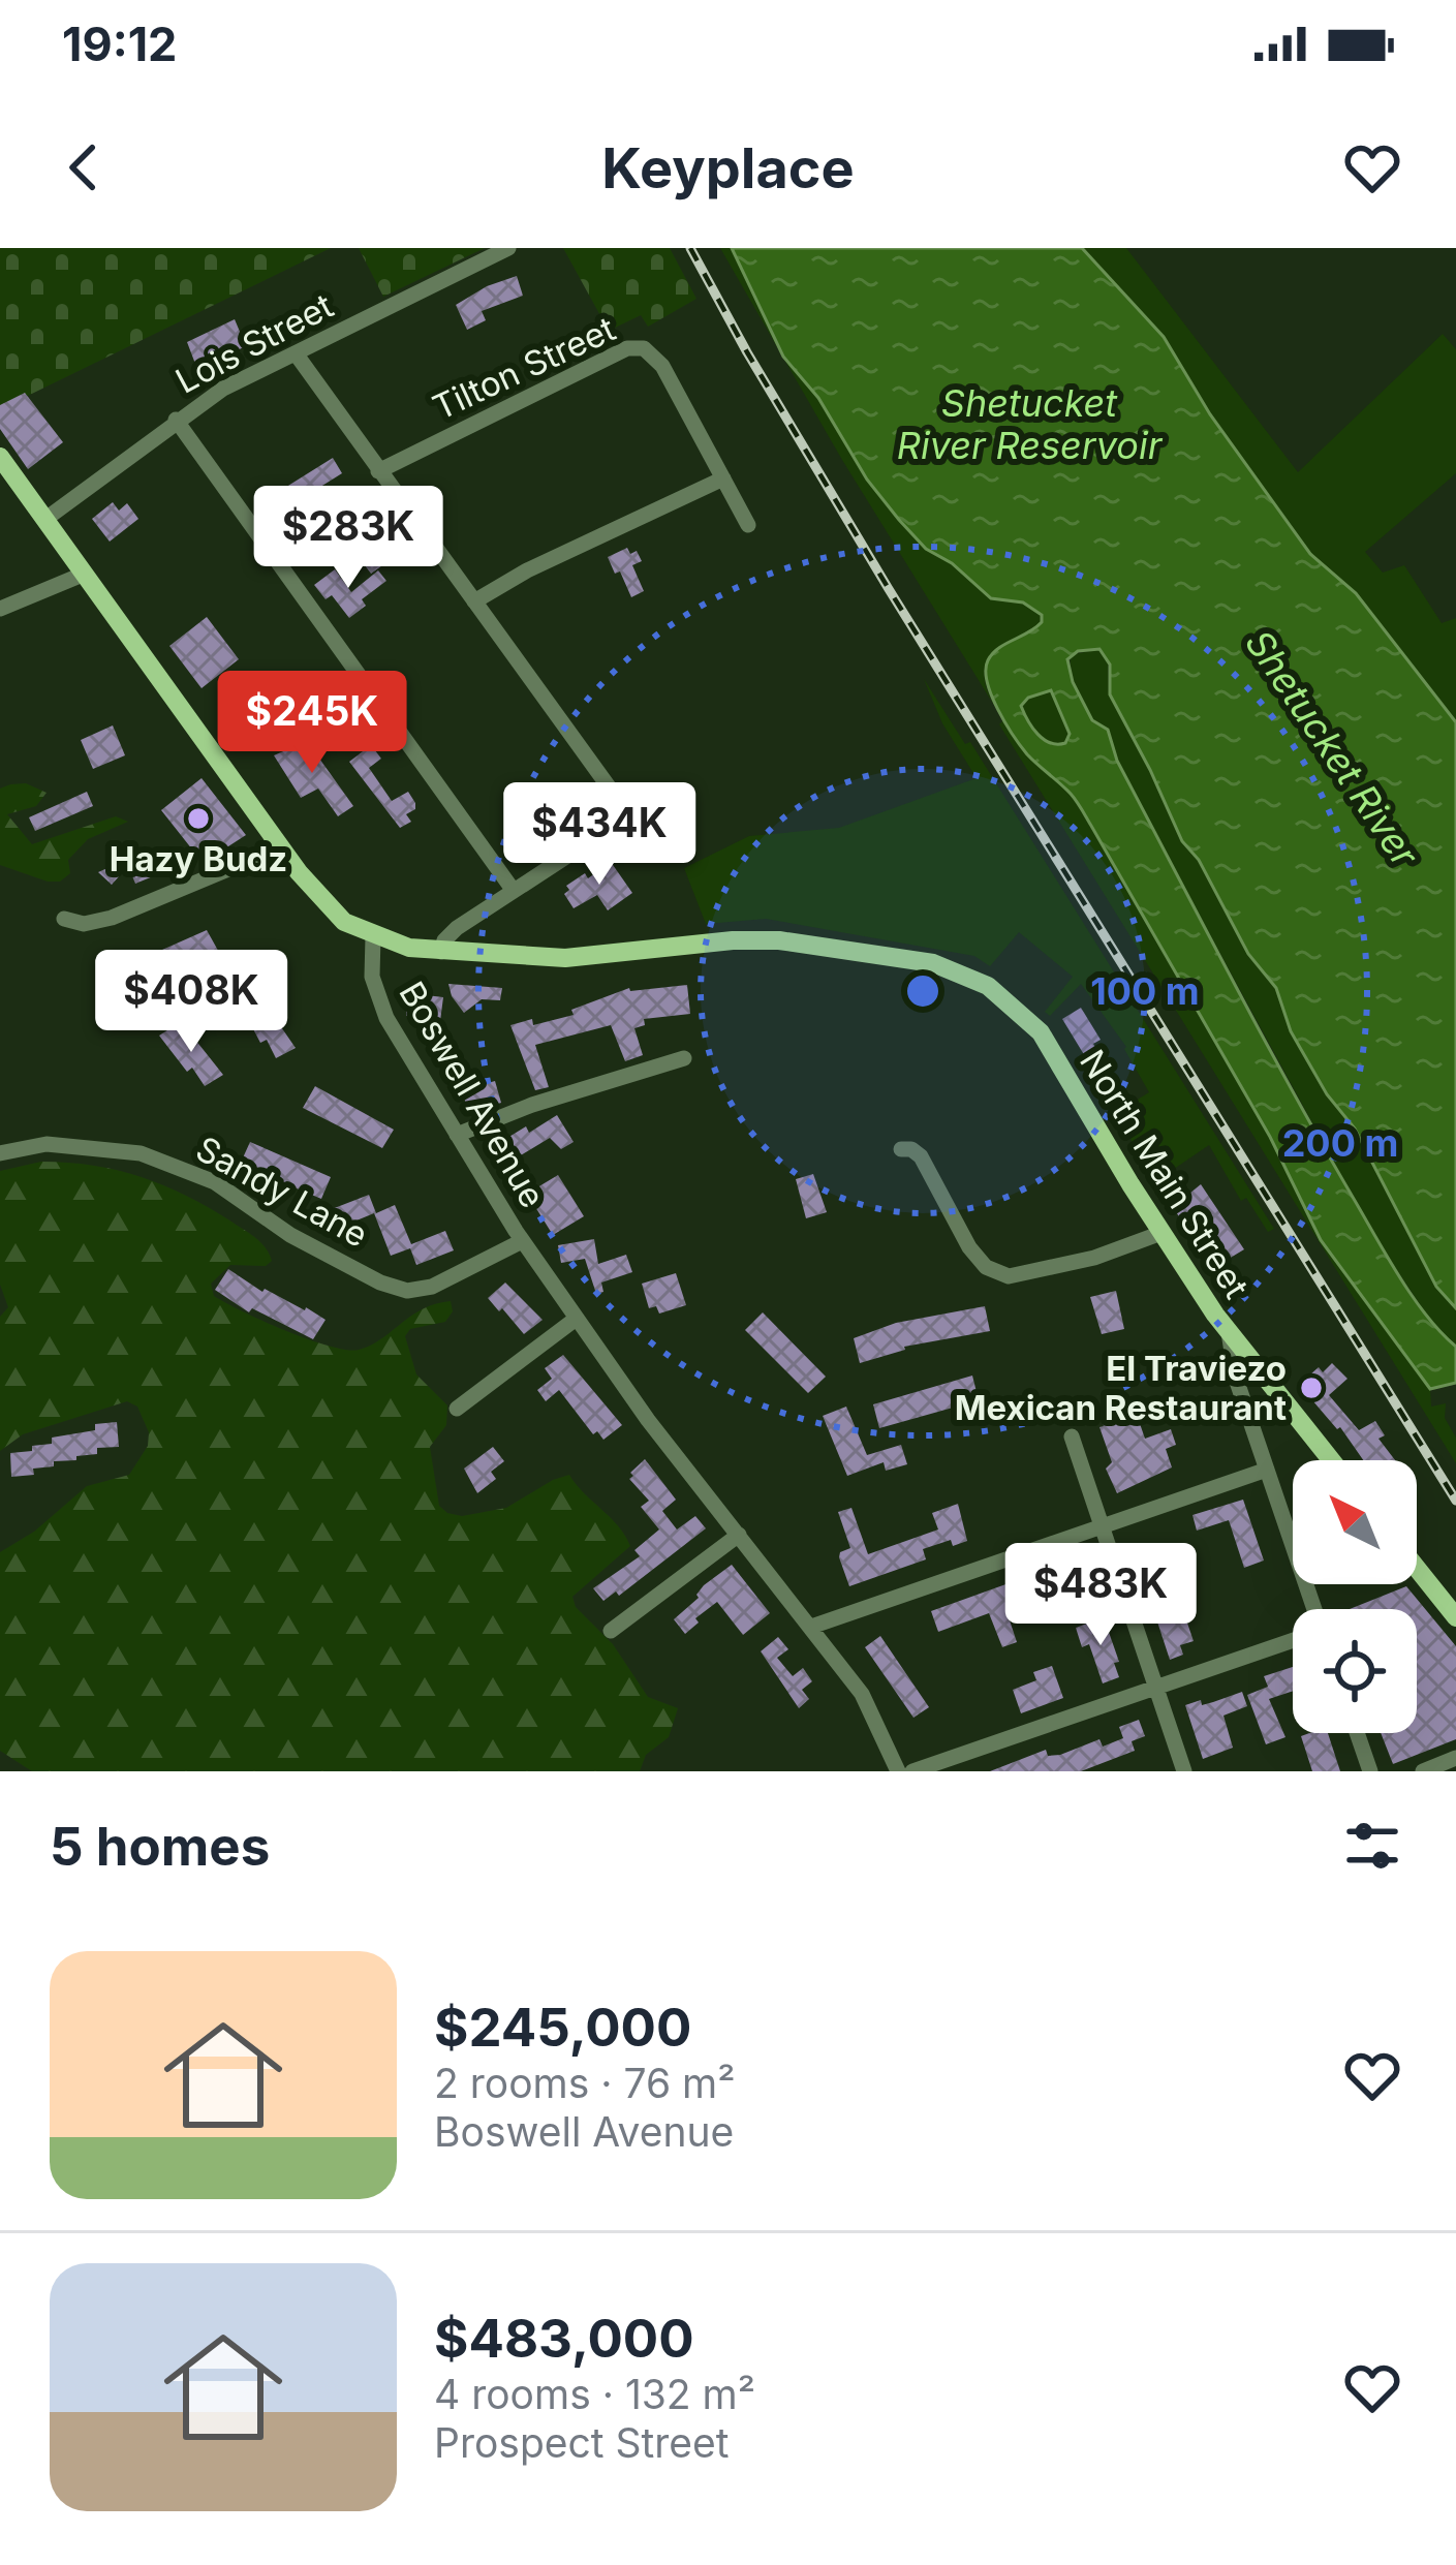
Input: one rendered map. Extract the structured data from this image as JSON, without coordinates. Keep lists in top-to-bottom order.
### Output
{
  "streets": {
    "main road": ["North Main Street"],
    "street": [
      "Lois Street",
      "Tilton Street",
      "Boswell Avenue",
      "Sandy Lane"
    ]
  },
  "crossings": [
    ["Boswell Avenue", "North Main Street"],
    ["Boswell Avenue", "Sandy Lane"]
  ],
  "water": ["Shetucket River Reservoir", "Shetucket River"],
  "places": ["Hazy Budz", "El Traviezo Mexican Restaurant"],
  "north": "top left",
  "page": {
    "status": "19:12",
    "header": "Keyplace",
    "price": [
      "$283K",
      "$245K",
      "$434K",
      "$408K",
      "$483K"
    ],
    "heading": "5 homes",
    "list": [
      {
        "name": "$245,000",
        "note": "2 rooms · 76 m² · Boswell Avenue"
      },
      {
        "name": "$483,000",
        "note": "4 rooms · 132 m² · Prospect Street"
      }
    ]
  },
  "rings": ["100 m", "200 m"]
}
